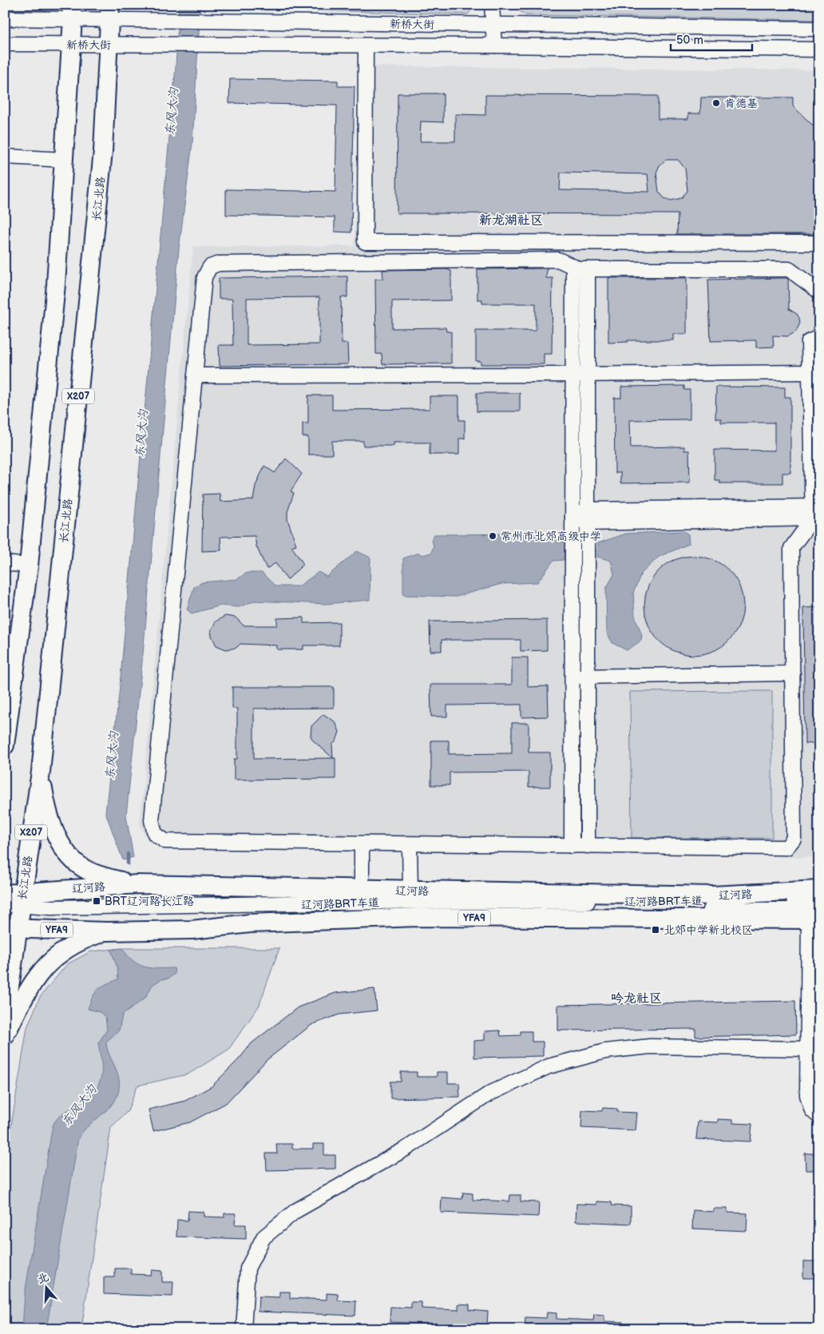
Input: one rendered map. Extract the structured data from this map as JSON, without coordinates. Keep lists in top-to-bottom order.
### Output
{
  "streets": {
    "main road": [
      "长江北路",
      "X207",
      "辽河路",
      "YFA9"
    ],
    "street": ["新桥大街", "辽河路BRT车道"]
  },
  "crossings": [
    ["新桥大街", "长江北路"],
    ["长江北路", "辽河路"],
    ["长江北路", "辽河路BRT车道"],
    ["辽河路", "辽河路BRT车道"]
  ],
  "districts": ["新龙湖社区", "吟龙社区"],
  "water": ["东风大沟"],
  "places": {
    "other": ["肯德基", "常州市北郊高级中学"],
    "transit": ["BRT辽河路长江路", "北郊中学新北校区"]
  },
  "scale_bar": "50 m",
  "north": "top"
}
